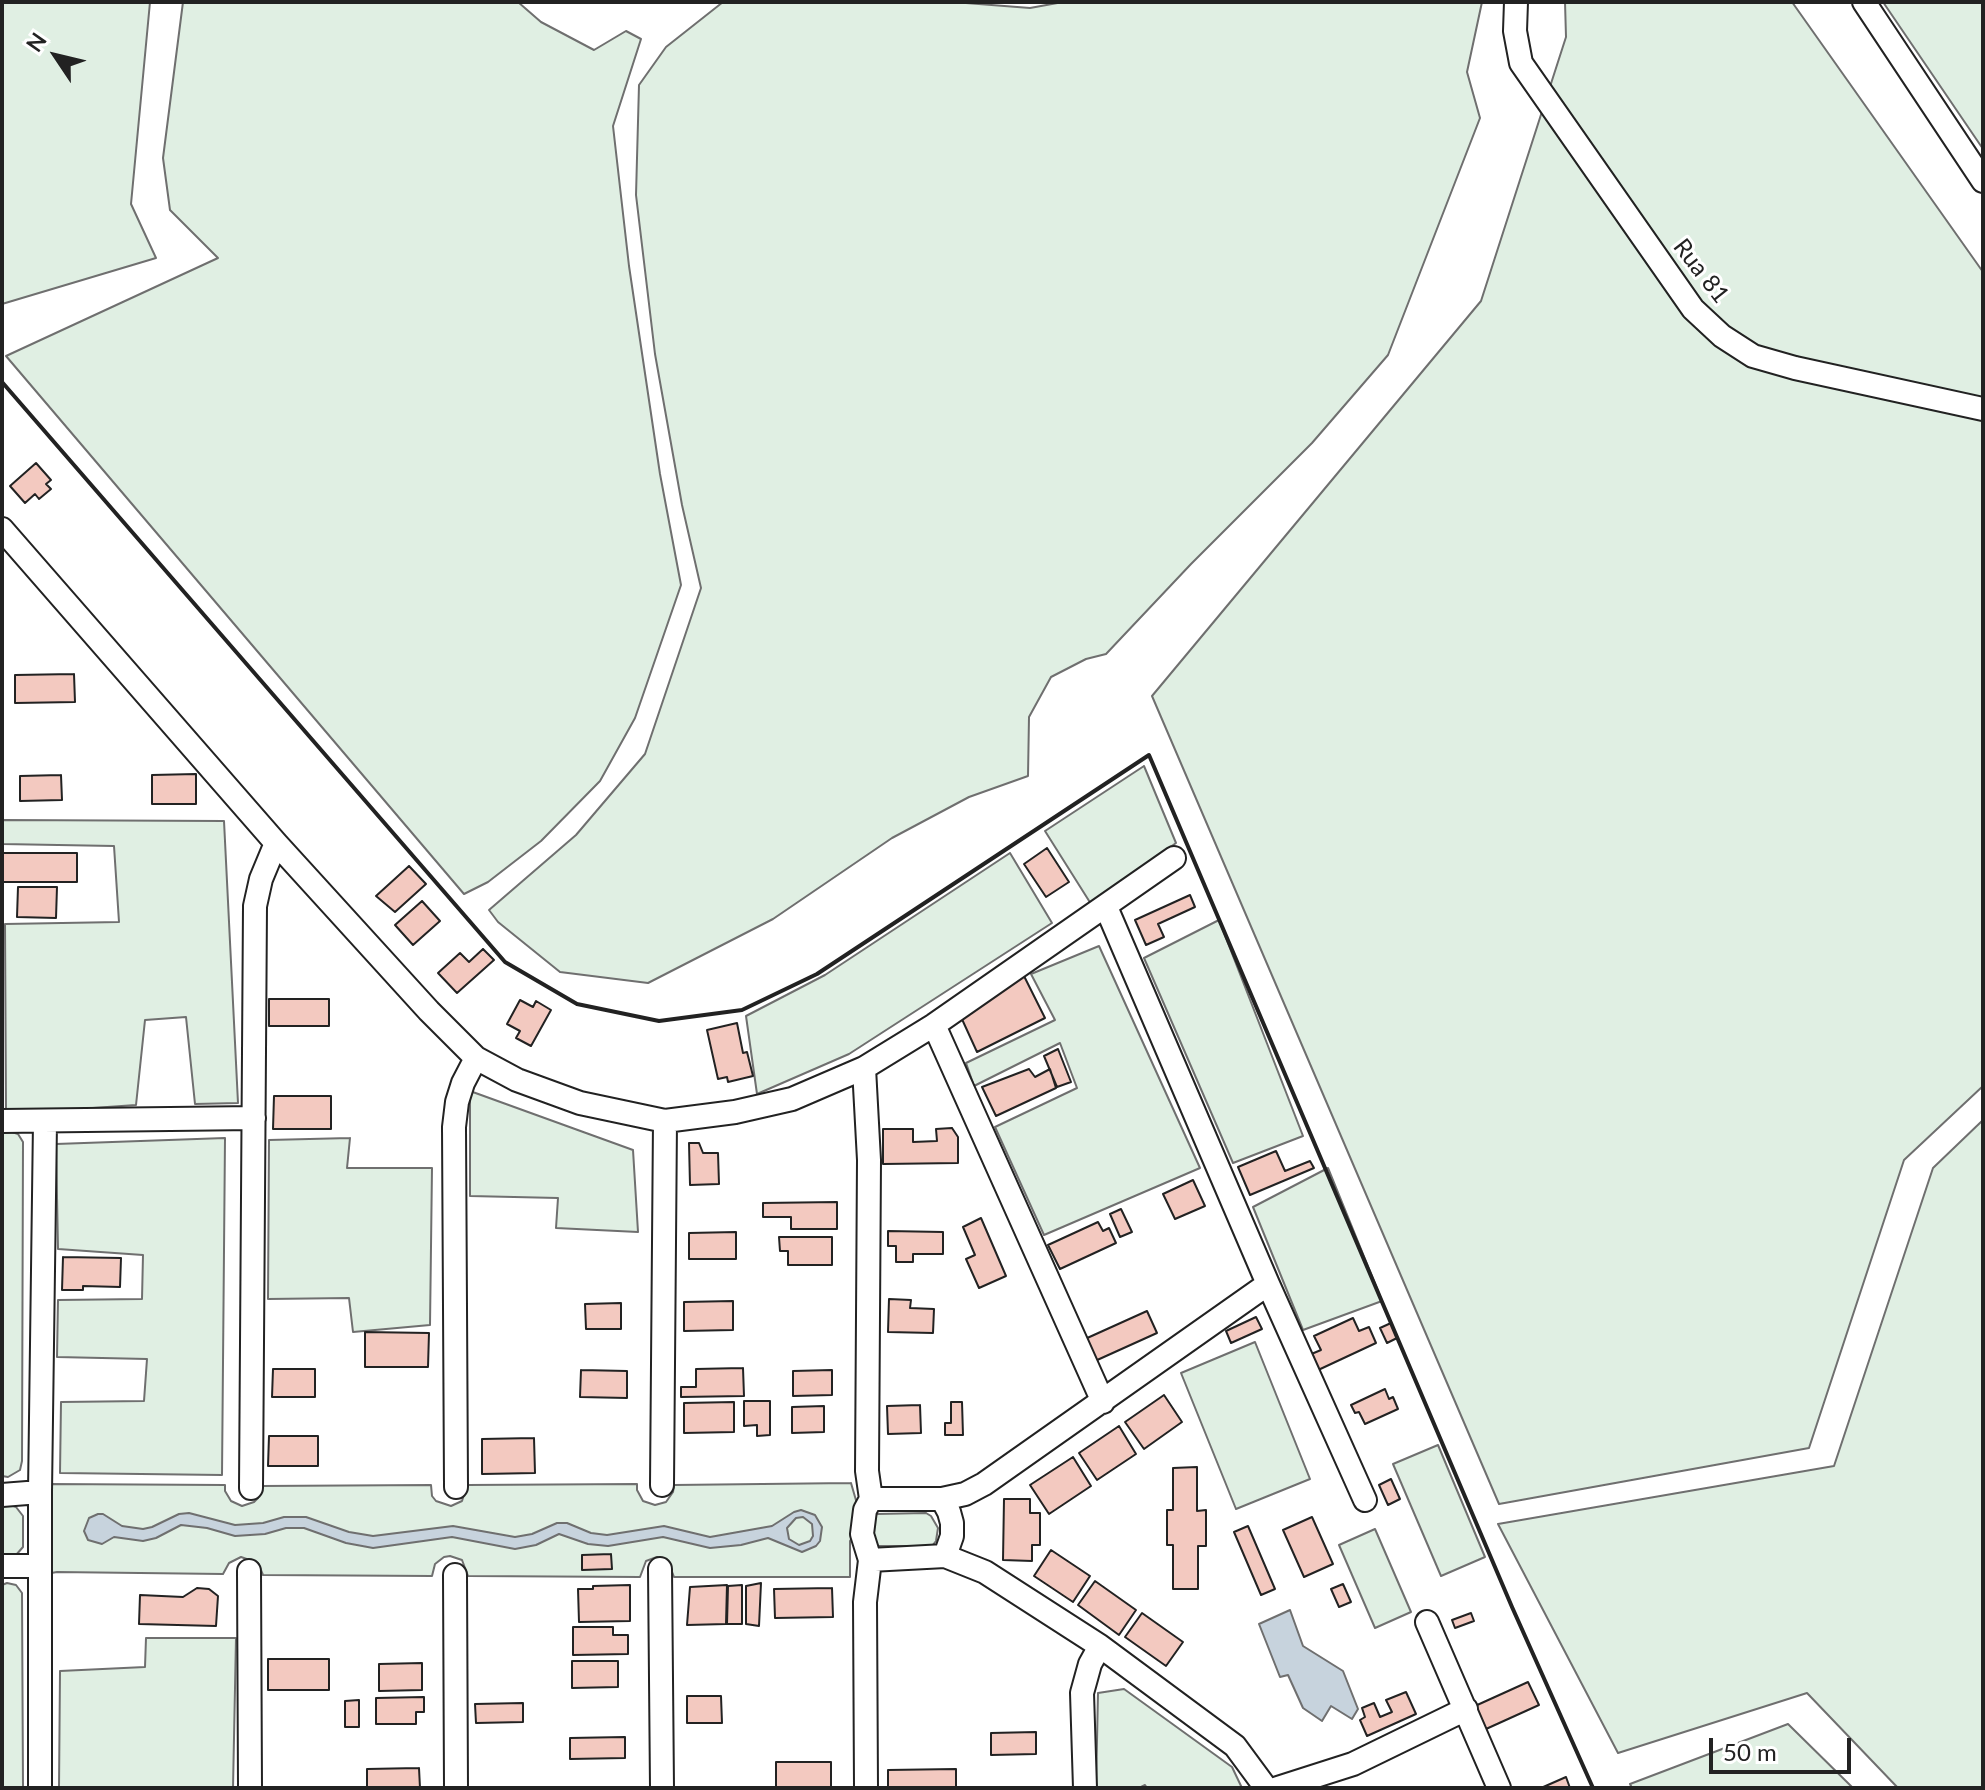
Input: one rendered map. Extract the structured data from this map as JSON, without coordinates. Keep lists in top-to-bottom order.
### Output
{
  "streets": {
    "street": ["Rua 81"]
  },
  "scale_bar": "50 m",
  "north": "top left"
}
